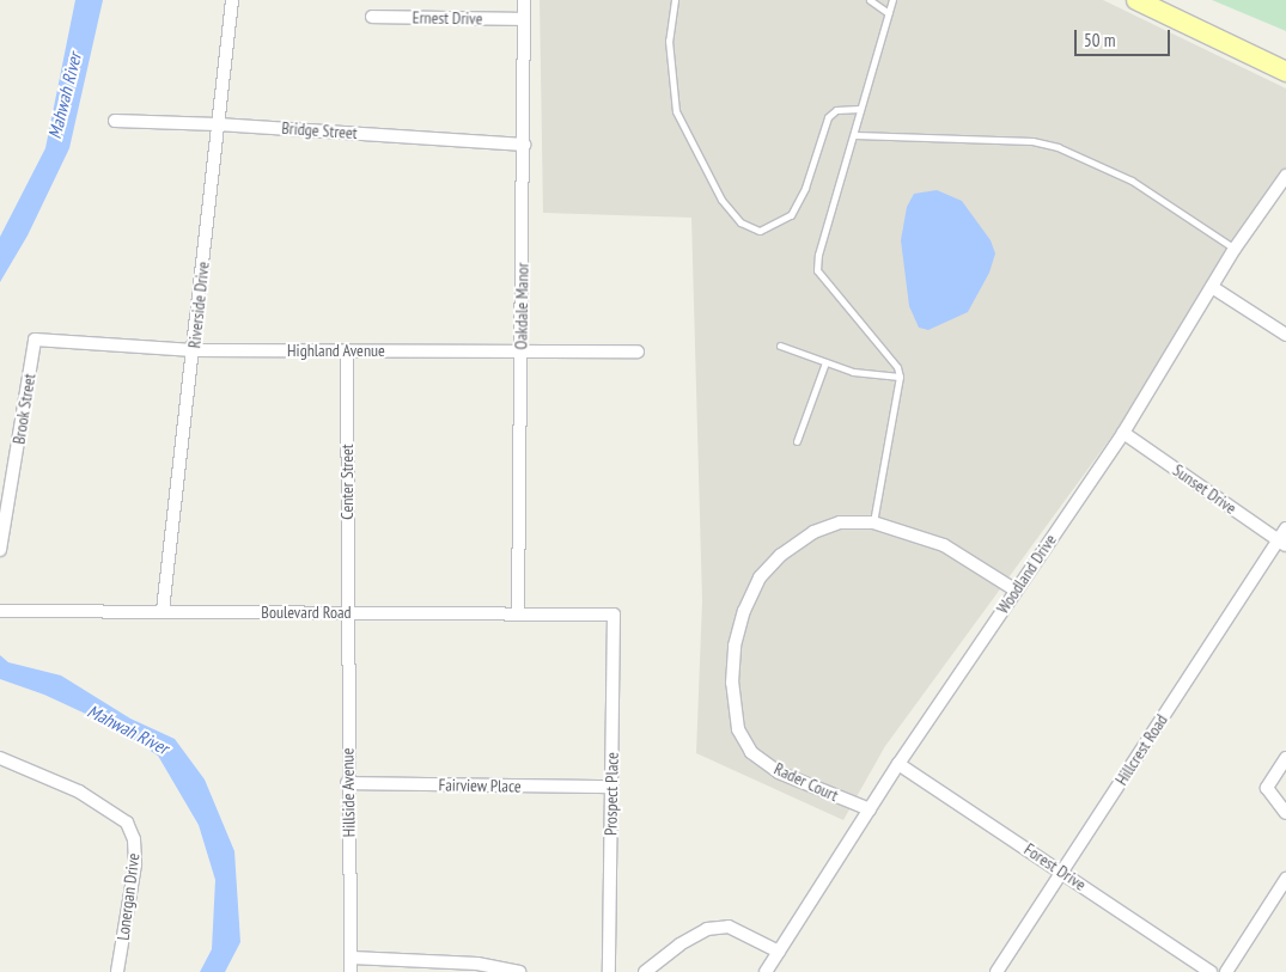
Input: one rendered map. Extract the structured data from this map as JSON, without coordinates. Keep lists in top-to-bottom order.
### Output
{
  "streets": {
    "street": [
      "Ernest Drive",
      "Bridge Street",
      "Riverside Drive",
      "Oakdale Manor",
      "Highland Avenue",
      "Brook Street",
      "Center Street",
      "Sunset Drive",
      "Woodland Drive",
      "Boulevard Road",
      "Hillcrest Road",
      "Rader Court",
      "Fairview Place",
      "Hillside Avenue",
      "Prospect Place",
      "Forest Drive",
      "Lonergan Drive"
    ]
  },
  "crossings": [
    ["Ernest Drive", "Oakdale Manor"],
    ["Bridge Street", "Riverside Drive"],
    ["Bridge Street", "Oakdale Manor"],
    ["Riverside Drive", "Highland Avenue"],
    ["Riverside Drive", "Boulevard Road"],
    ["Oakdale Manor", "Highland Avenue"],
    ["Oakdale Manor", "Boulevard Road"],
    ["Highland Avenue", "Brook Street"],
    ["Highland Avenue", "Center Street"],
    ["Center Street", "Boulevard Road"],
    ["Center Street", "Hillside Avenue"],
    ["Sunset Drive", "Woodland Drive"],
    ["Sunset Drive", "Hillcrest Road"],
    ["Woodland Drive", "Rader Court"],
    ["Woodland Drive", "Forest Drive"],
    ["Boulevard Road", "Hillside Avenue"],
    ["Boulevard Road", "Prospect Place"],
    ["Hillcrest Road", "Forest Drive"],
    ["Fairview Place", "Hillside Avenue"],
    ["Fairview Place", "Prospect Place"]
  ],
  "water": ["Mahwah River"],
  "scale_bar": "50 m"
}
